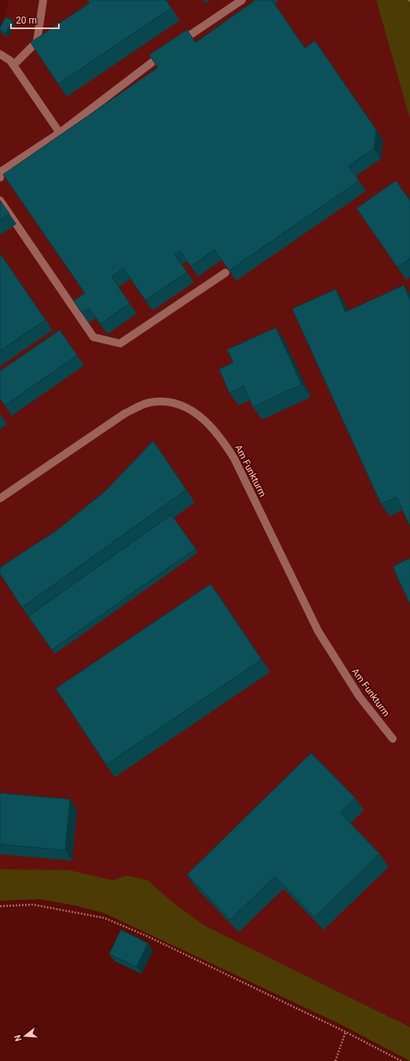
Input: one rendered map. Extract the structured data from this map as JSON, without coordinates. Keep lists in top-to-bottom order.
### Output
{
  "streets": {
    "street": ["Am Funkturm"]
  },
  "scale_bar": "20 m",
  "north": "left"
}
